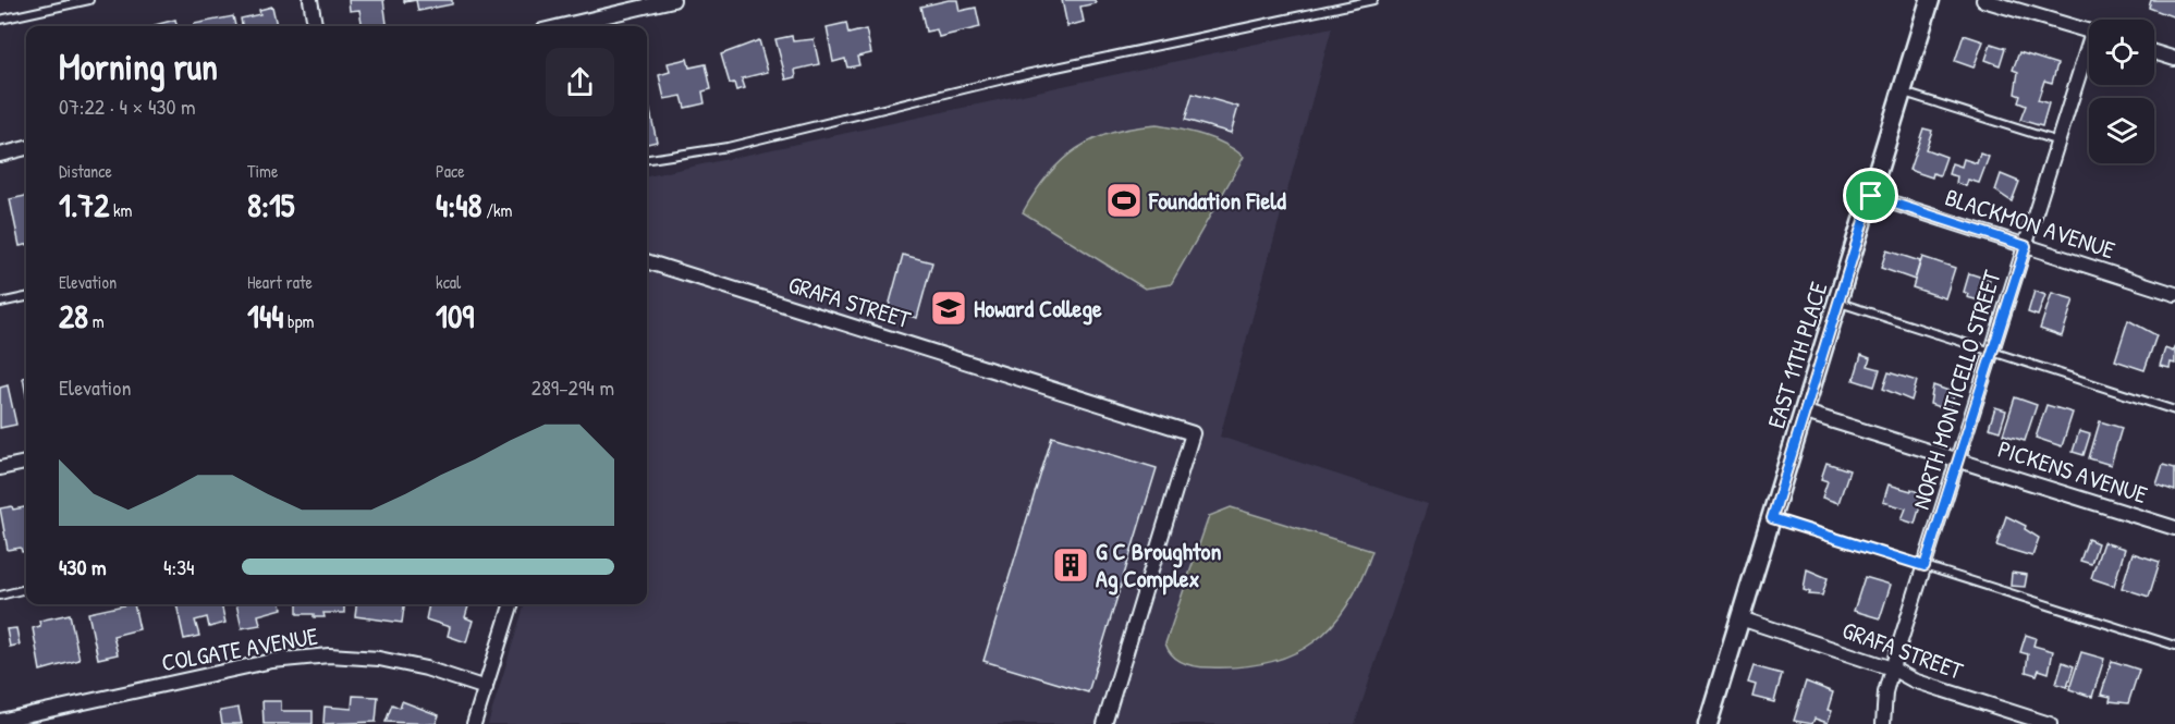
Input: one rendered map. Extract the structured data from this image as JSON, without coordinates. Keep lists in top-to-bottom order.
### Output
{
  "streets": {
    "street": [
      "BLACKMON AVENUE",
      "GRAFA STREET",
      "EAST 11TH PLACE",
      "NORTH MONTICELLO STREET",
      "PICKENS AVENUE",
      "COLGATE AVENUE"
    ]
  },
  "crossings": [
    ["BLACKMON AVENUE", "EAST 11TH PLACE"],
    ["BLACKMON AVENUE", "NORTH MONTICELLO STREET"],
    ["GRAFA STREET", "EAST 11TH PLACE"],
    ["GRAFA STREET", "NORTH MONTICELLO STREET"],
    ["EAST 11TH PLACE", "PICKENS AVENUE"],
    ["NORTH MONTICELLO STREET", "PICKENS AVENUE"]
  ],
  "places": {
    "sports": ["Foundation Field"],
    "school or university": ["Howard College"],
    "building": ["G C Broughton Ag Complex"]
  },
  "page": {
    "heading": ["Morning run", "07:22 · 4 × 430 m"],
    "stats": [
      ["Distance", "1.72 km"],
      ["Time", "8:15"],
      ["Pace", "4:48 /km"],
      ["Elevation", "28 m"],
      ["Heart rate", "144 bpm"],
      ["kcal", "109"]
    ],
    "chart": ["Elevation", "289–294 m"],
    "list": [
      {
        "name": "430 m",
        "note": "4:34"
      }
    ]
  }
}
